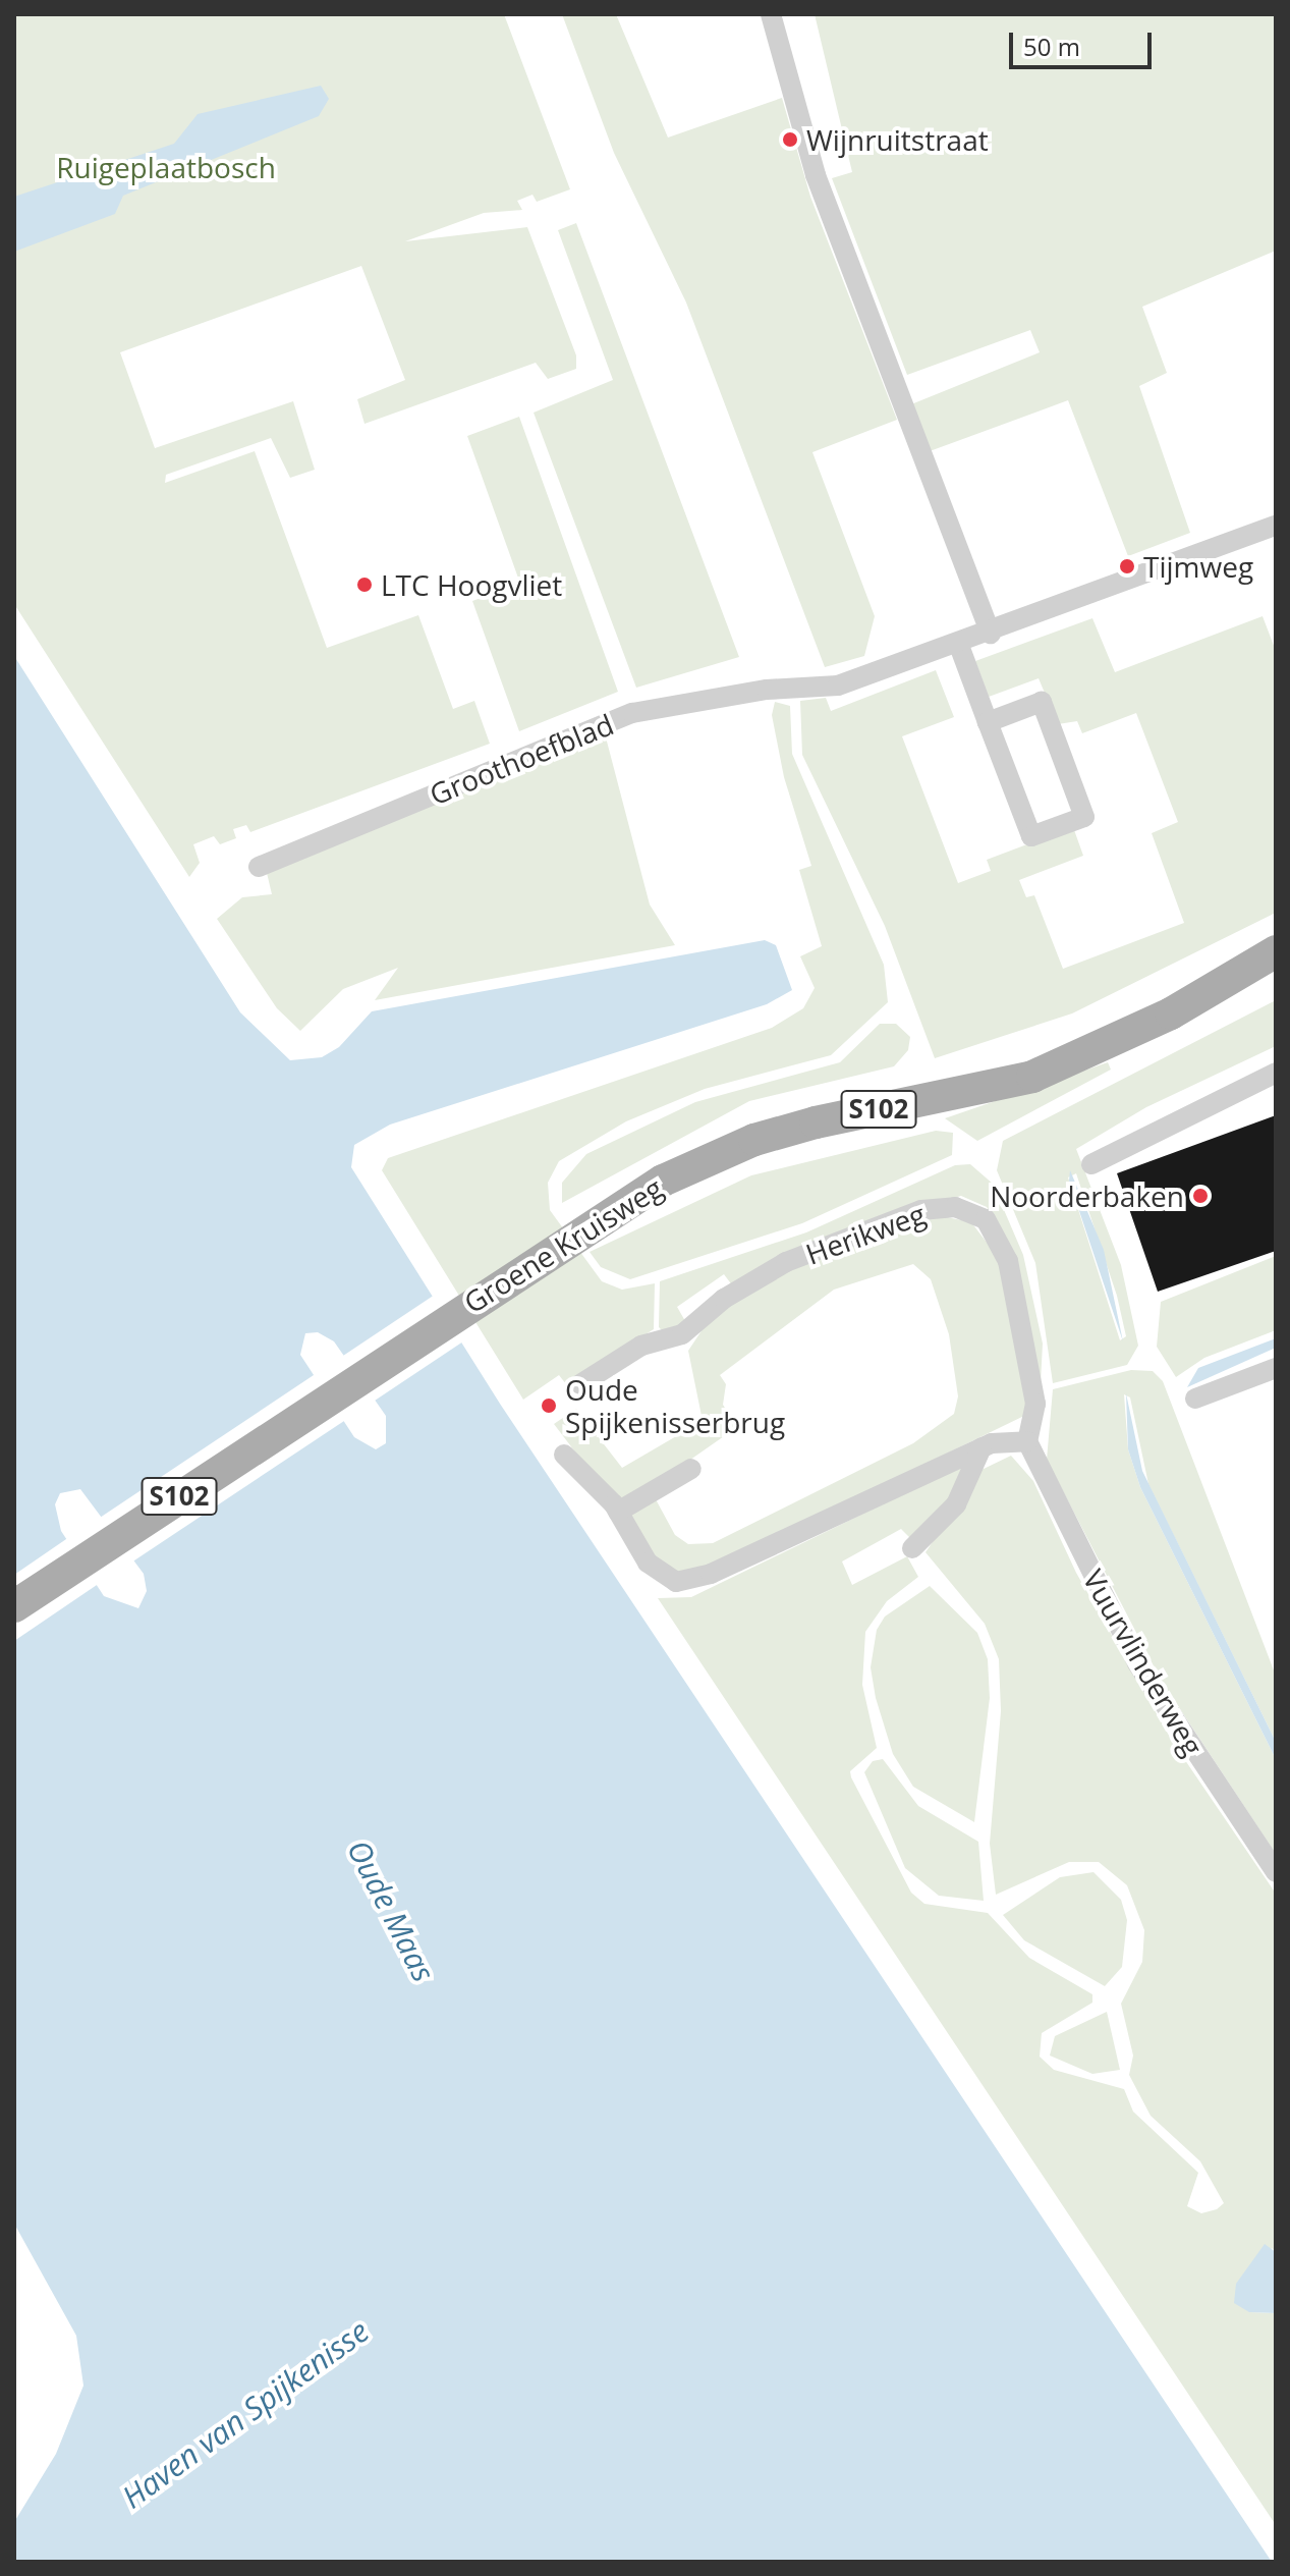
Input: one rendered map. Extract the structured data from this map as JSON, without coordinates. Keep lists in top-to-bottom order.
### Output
{
  "streets": {
    "main road": ["S102", "Groene Kruisweg"],
    "street": ["Groothoefblad", "Herikweg", "Vuurvlinderweg"]
  },
  "crossings": [
    ["Herikweg", "Vuurvlinderweg"]
  ],
  "water": ["Oude Maas", "Haven van Spijkenisse"],
  "parks": ["Ruigeplaatbosch"],
  "places": [
    "Wijnruitstraat",
    "Tijmweg",
    "LTC Hoogvliet",
    "Noorderbaken",
    "Oude Spijkenisserbrug"
  ],
  "scale_bar": "50 m"
}
